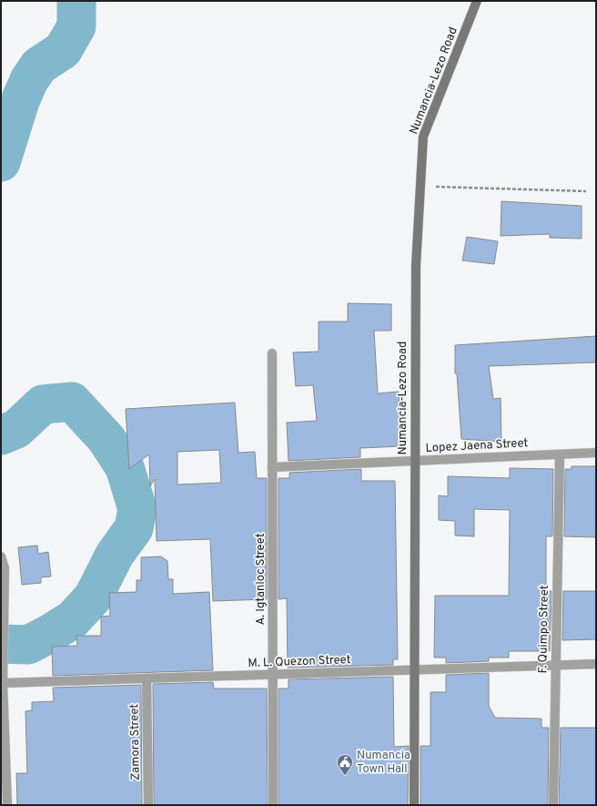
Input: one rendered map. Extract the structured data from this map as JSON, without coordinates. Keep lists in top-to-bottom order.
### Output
{
  "streets": {
    "main road": ["Numancia-Lezo Road"],
    "street": [
      "Lopez Jaena Street",
      "A. Igtanloc Street",
      "F. Quimpo Street",
      "M. L. Quezon Street",
      "Zamora Street"
    ]
  },
  "crossings": [
    ["Numancia-Lezo Road", "Lopez Jaena Street"],
    ["Numancia-Lezo Road", "M. L. Quezon Street"],
    ["Lopez Jaena Street", "A. Igtanloc Street"],
    ["Lopez Jaena Street", "F. Quimpo Street"],
    ["A. Igtanloc Street", "M. L. Quezon Street"],
    ["F. Quimpo Street", "M. L. Quezon Street"],
    ["M. L. Quezon Street", "Zamora Street"]
  ],
  "places": {
    "public building": ["Numancia Town Hall"]
  }
}
